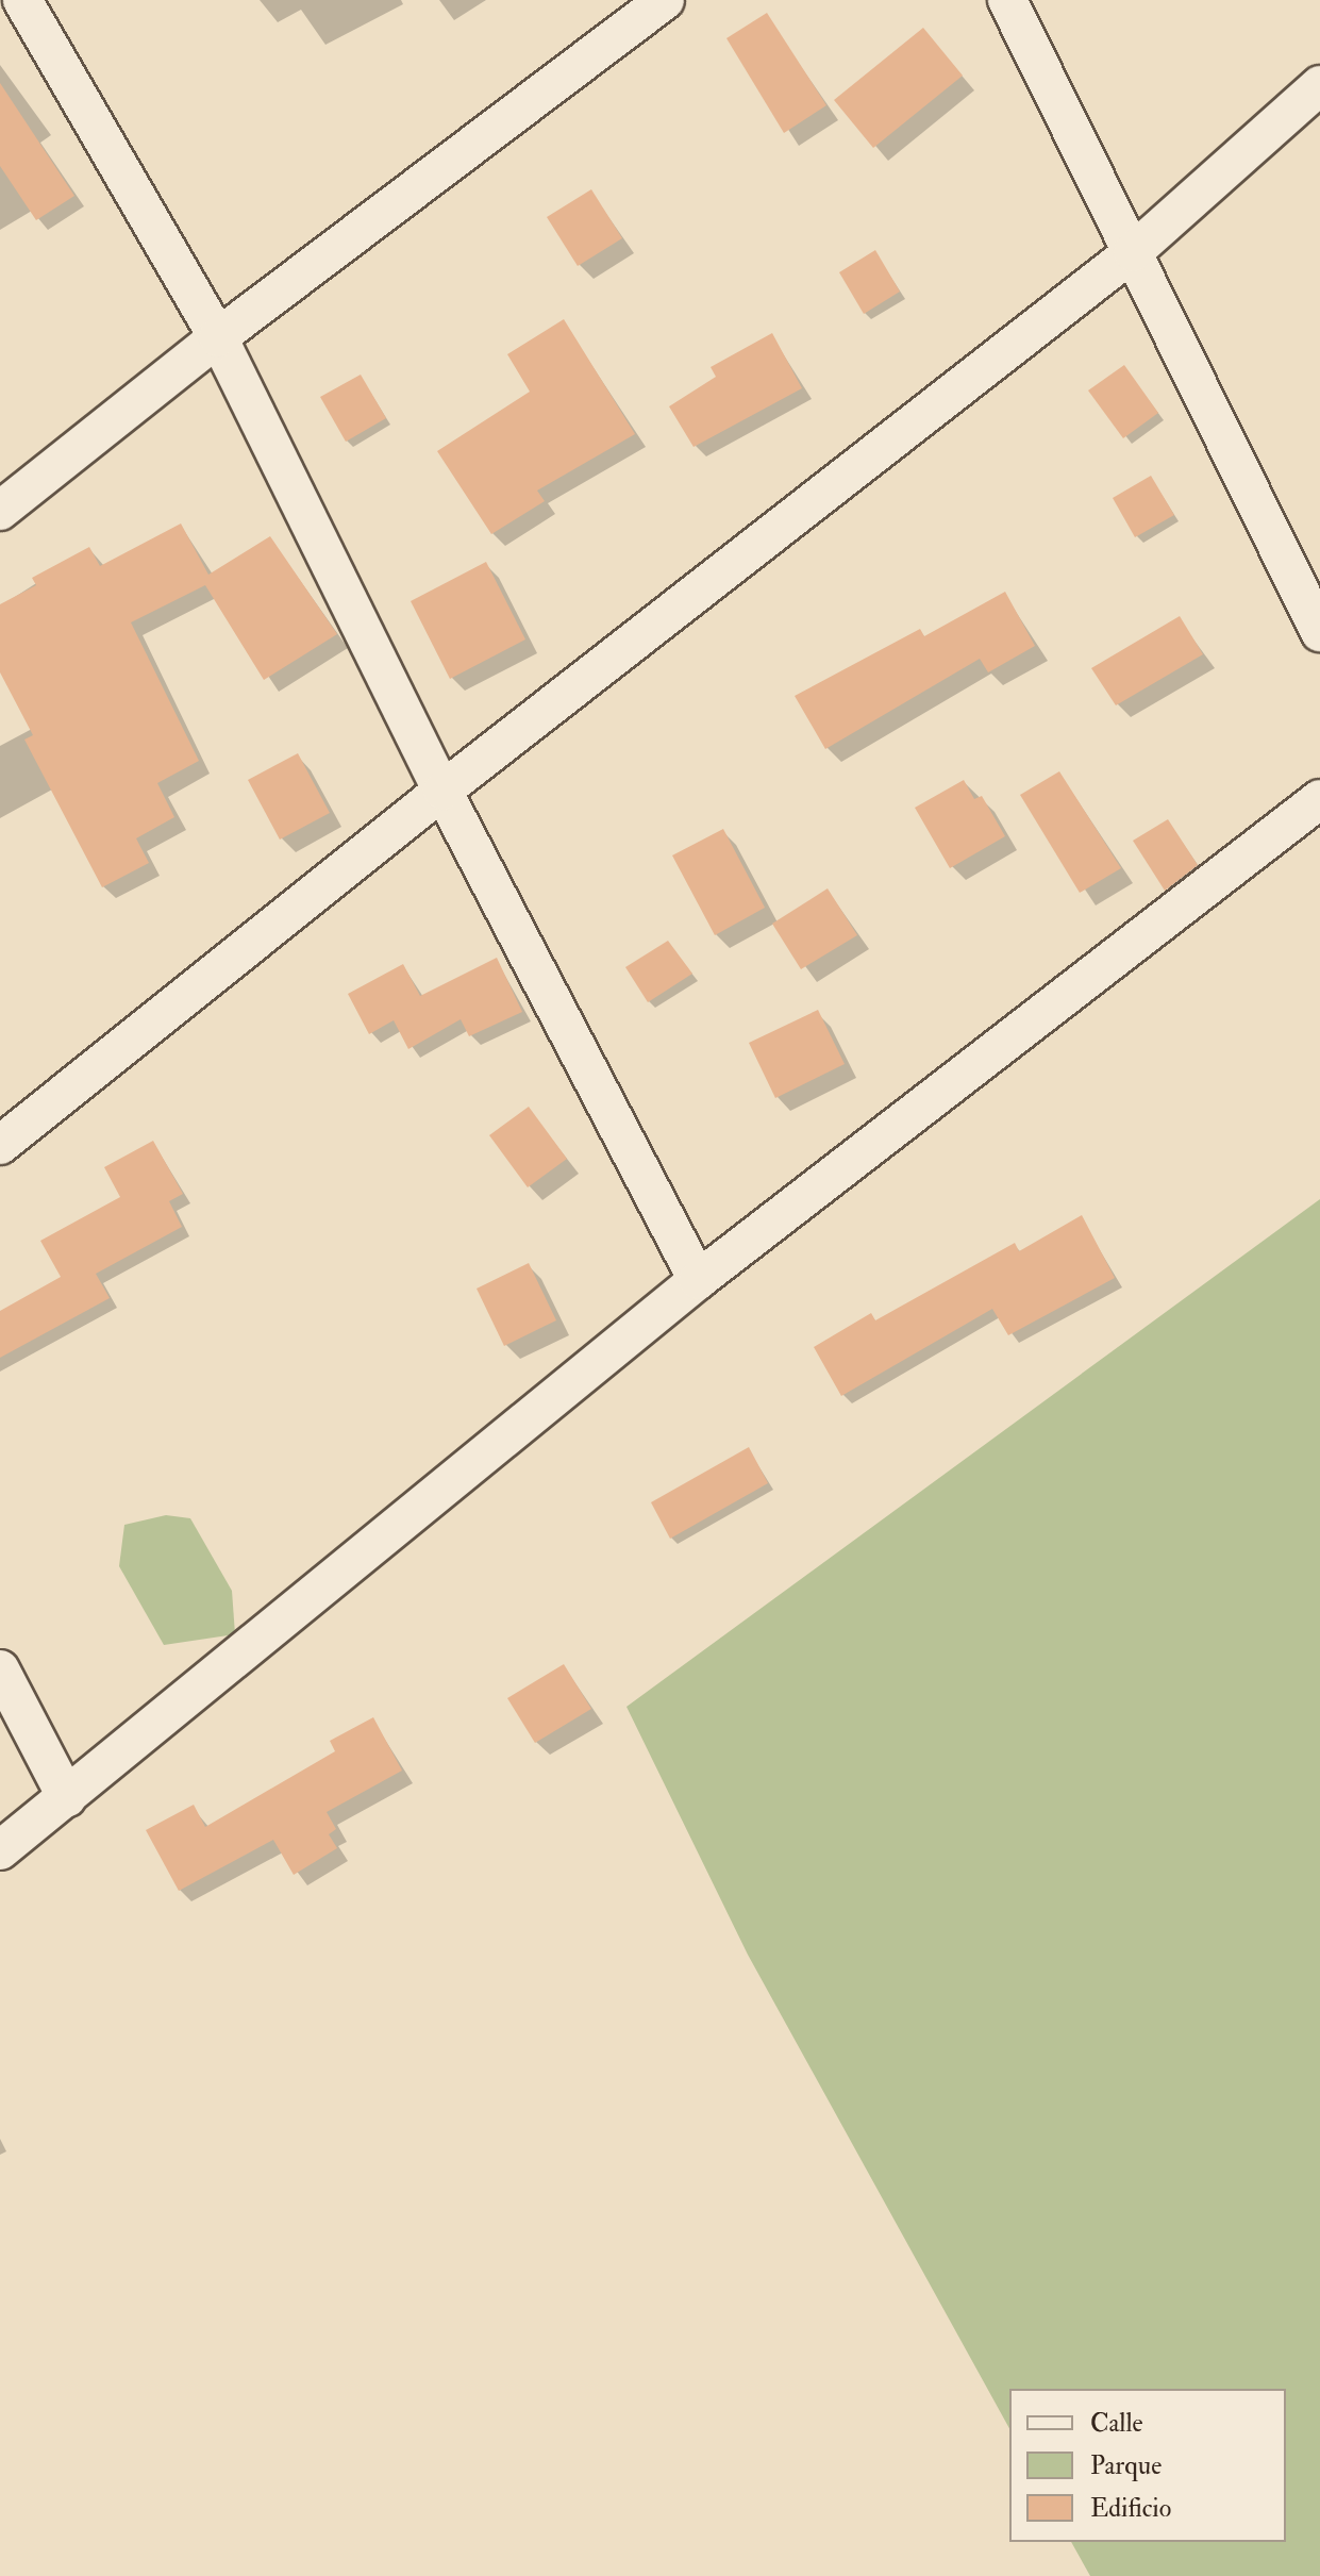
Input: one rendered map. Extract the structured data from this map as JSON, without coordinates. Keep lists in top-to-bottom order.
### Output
{
  "legend": ["Calle", "Parque", "Edificio"]
}
